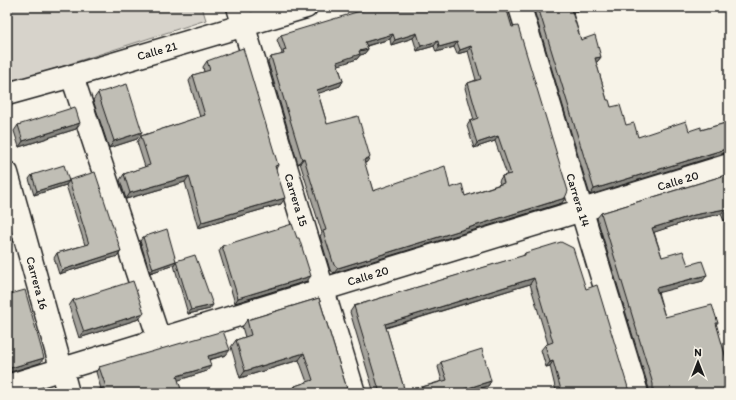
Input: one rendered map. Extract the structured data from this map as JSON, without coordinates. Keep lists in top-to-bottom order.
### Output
{
  "streets": {
    "main road": [
      "Calle 21",
      "Calle 20",
      "Carrera 15",
      "Carrera 14",
      "Carrera 16"
    ]
  },
  "crossings": [
    ["Calle 21", "Carrera 15"],
    ["Calle 20", "Carrera 15"],
    ["Calle 20", "Carrera 14"],
    ["Calle 20", "Carrera 16"]
  ],
  "north": "top"
}
